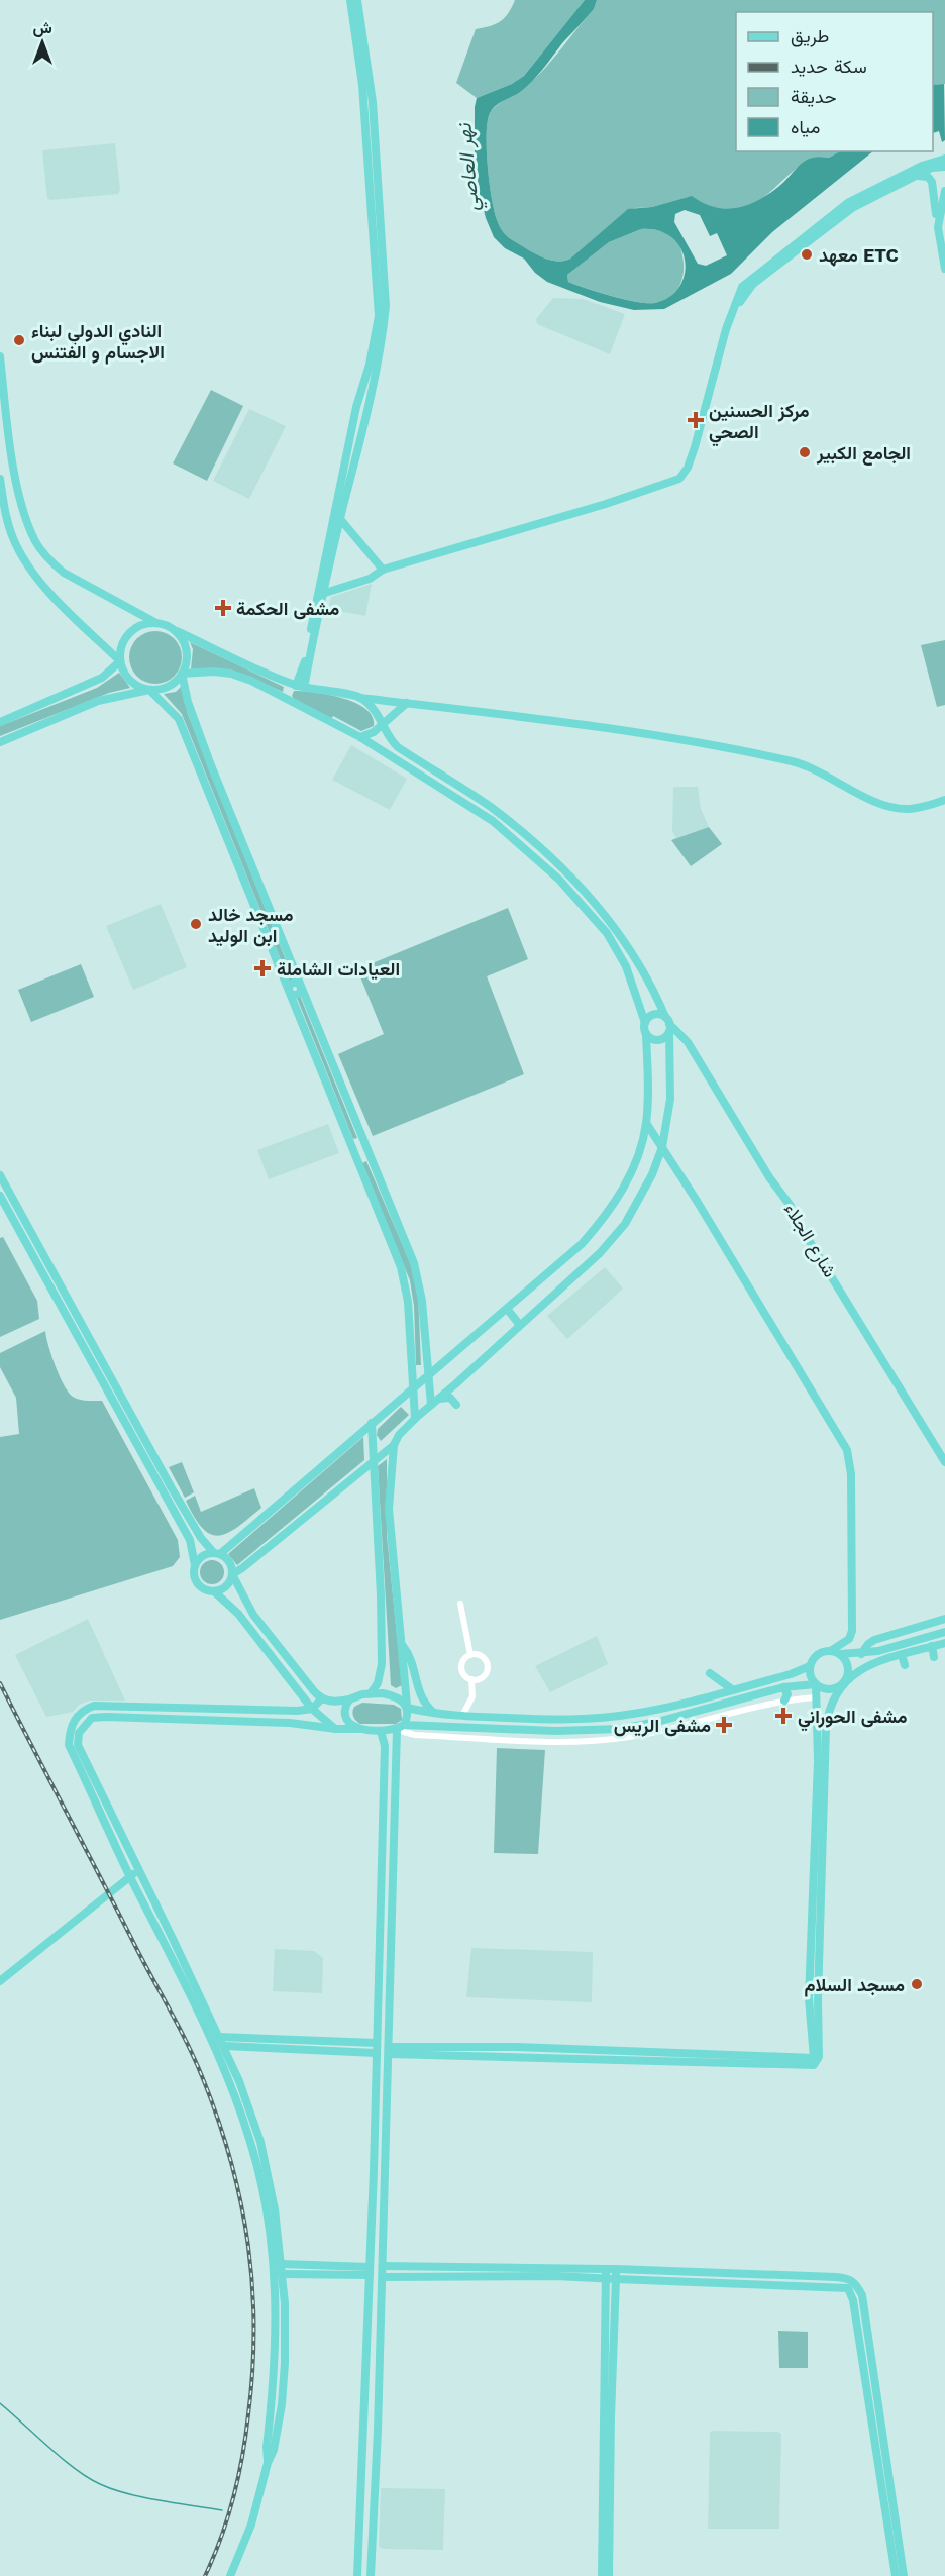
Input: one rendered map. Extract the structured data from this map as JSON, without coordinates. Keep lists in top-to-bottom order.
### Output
{
  "streets": {
    "main road": ["شارع الجلاء"]
  },
  "water": ["نهر العاصي"],
  "places": {
    "other": [
      "معهد ETC",
      "النادي الدولي لبناء الاجسام و الفتنس",
      "الجامع الكبير",
      "مسجد خالد ابن الوليد",
      "مسجد السلام"
    ],
    "health": [
      "مركز الحسنين الصحي",
      "مشفى الحكمة",
      "العيادات الشاملة",
      "مشفى الحوراني",
      "مشفى الريس"
    ]
  },
  "legend": [
    "طريق",
    "سكة حديد",
    "حديقة",
    "مياه"
  ],
  "north": "top"
}
